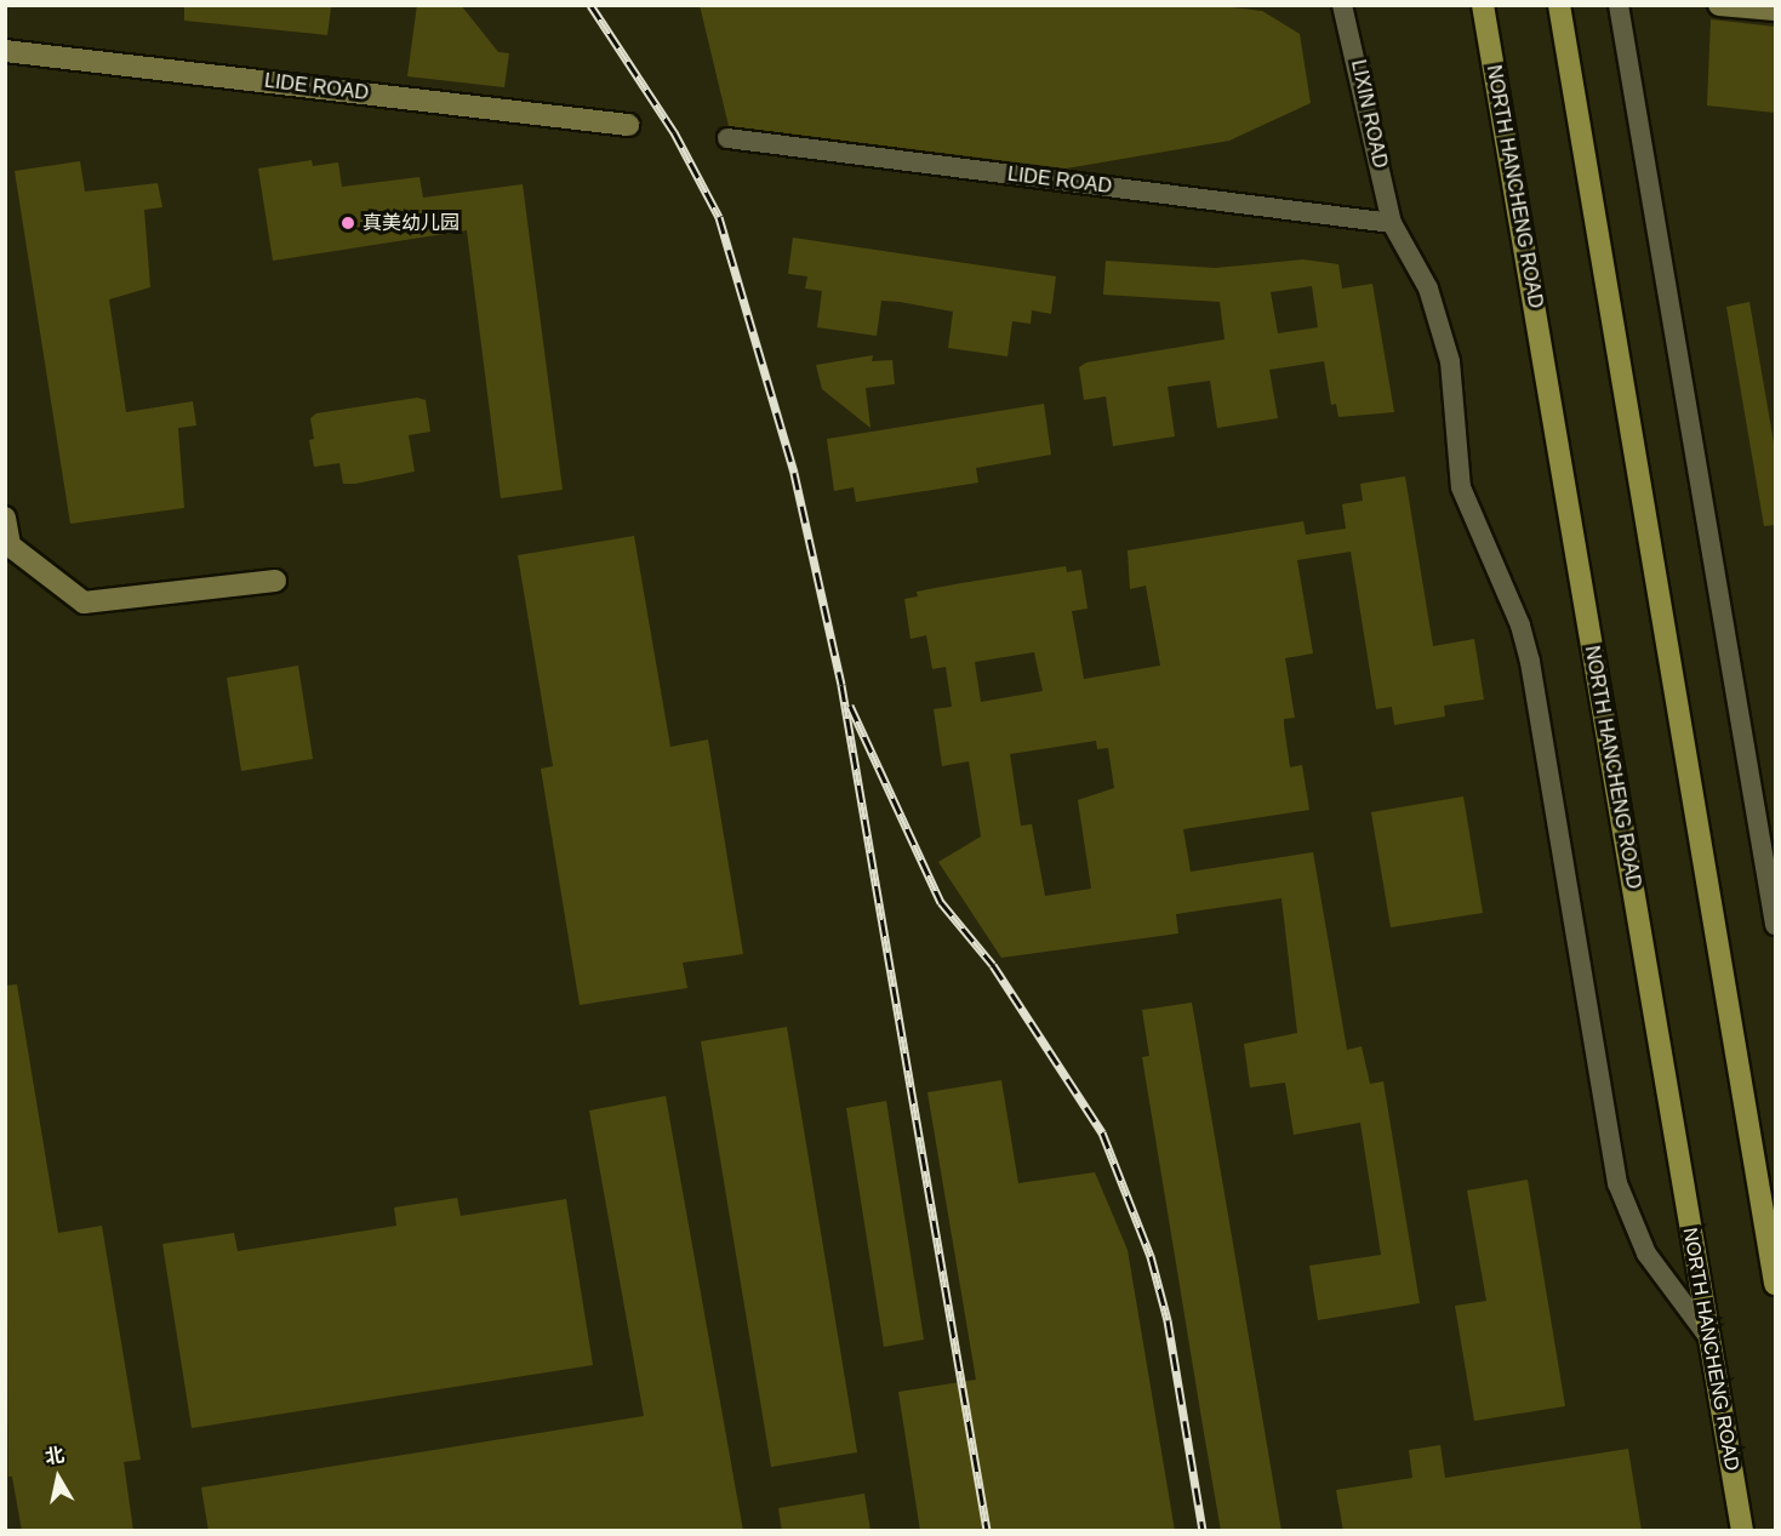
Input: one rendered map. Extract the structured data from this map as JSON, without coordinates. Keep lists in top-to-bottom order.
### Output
{
  "streets": {
    "main road": ["NORTH HANCHENG ROAD"],
    "street": ["LIDE ROAD", "LIXIN ROAD"]
  },
  "crossings": [
    ["LIDE ROAD", "LIXIN ROAD"],
    ["LIXIN ROAD", "NORTH HANCHENG ROAD"]
  ],
  "places": ["真美幼儿园"],
  "north": "top"
}
